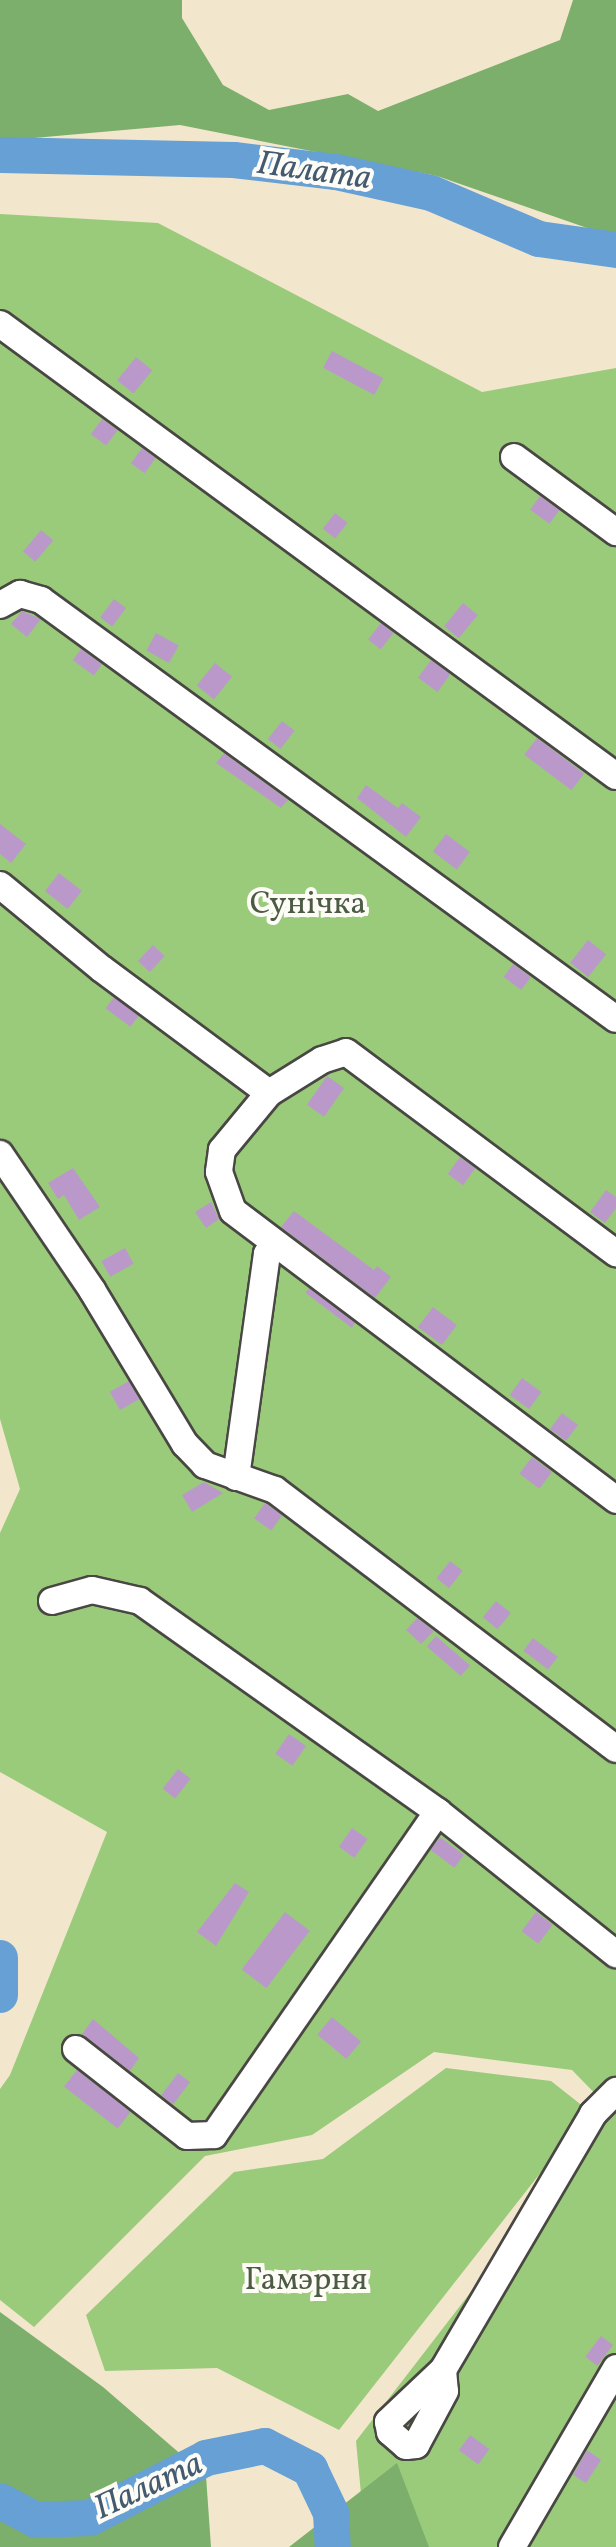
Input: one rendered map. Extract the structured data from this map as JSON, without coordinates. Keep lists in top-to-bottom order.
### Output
{
  "water": ["Палата"],
  "parks": ["Сунічка", "Гамэрня"]
}
